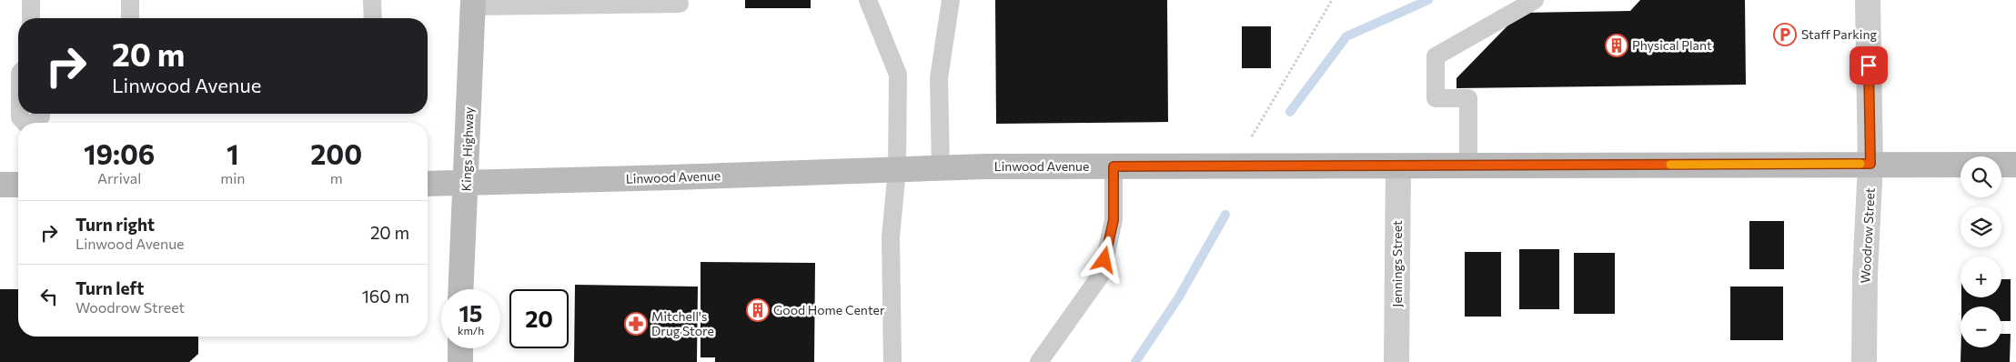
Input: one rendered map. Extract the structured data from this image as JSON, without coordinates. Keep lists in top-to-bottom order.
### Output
{
  "streets": {
    "main road": ["Kings Highway", "Linwood Avenue"],
    "street": ["Woodrow Street", "Jennings Street"]
  },
  "crossings": [
    ["Kings Highway", "Linwood Avenue"],
    ["Linwood Avenue", "Woodrow Street"],
    ["Linwood Avenue", "Jennings Street"]
  ],
  "places": {
    "parking": ["Staff Parking"],
    "building": ["Physical Plant", "Good Home Center"],
    "pharmacy": ["Mitchell's Drug Store"]
  },
  "page": {
    "turn": ["20 m", "Linwood Avenue"],
    "eta": [
      "19:06",
      "Arrival",
      "1",
      "min",
      "200",
      "m"
    ],
    "map_buttons": ["+", "−"],
    "list": [
      {
        "name": "Turn right",
        "note": "Linwood Avenue",
        "value": "20 m"
      },
      {
        "name": "Turn left",
        "note": "Woodrow Street",
        "value": "160 m"
      }
    ],
    "speed": "15 km/h",
    "limit": "20"
  }
}
